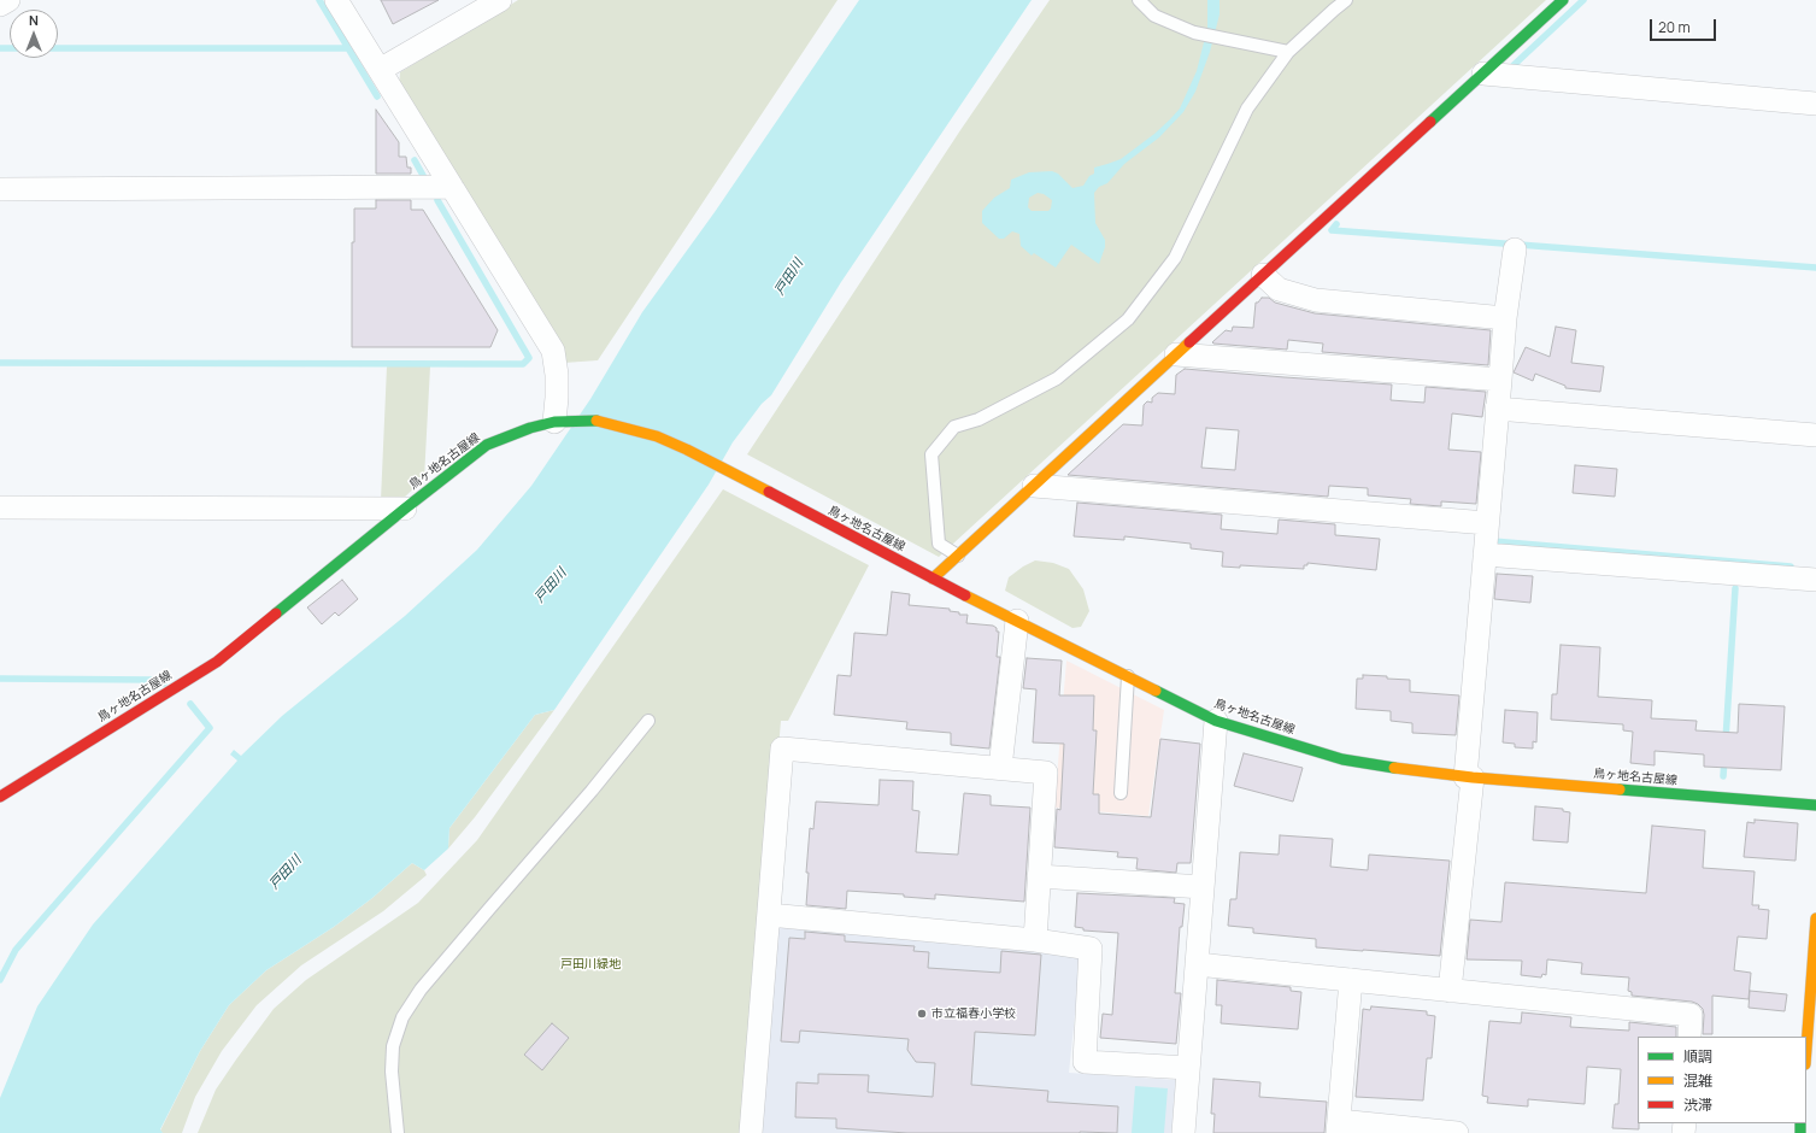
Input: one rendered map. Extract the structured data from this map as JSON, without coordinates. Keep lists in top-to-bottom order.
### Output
{
  "streets": {
    "main road": ["鳥ヶ地名古屋線"]
  },
  "water": ["戸田川"],
  "parks": ["戸田川緑地"],
  "places": ["市立福春小学校"],
  "legend": ["順調", "混雑", "渋滞"],
  "scale_bar": "20 m",
  "north": "top"
}
